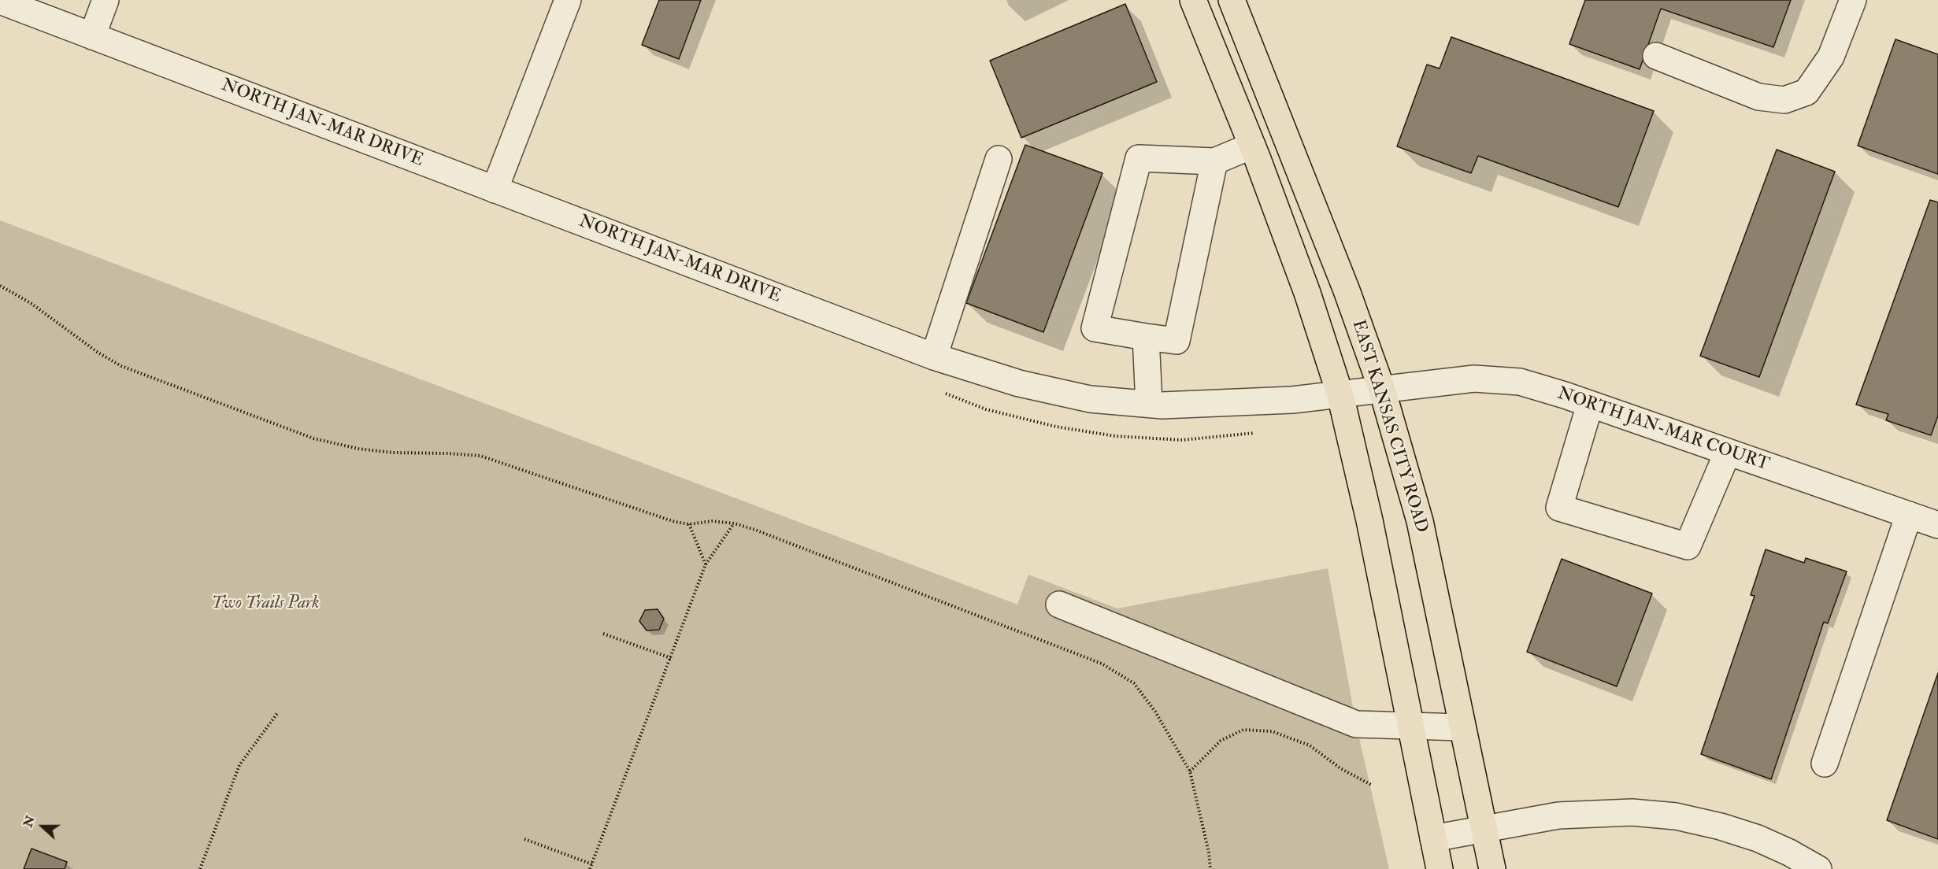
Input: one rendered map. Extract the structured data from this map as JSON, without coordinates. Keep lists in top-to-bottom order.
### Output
{
  "streets": {
    "main road": ["EAST KANSAS CITY ROAD"],
    "street": ["NORTH JAN-MAR DRIVE", "NORTH JAN-MAR COURT"]
  },
  "crossings": [
    ["NORTH JAN-MAR DRIVE", "EAST KANSAS CITY ROAD"],
    ["NORTH JAN-MAR DRIVE", "NORTH JAN-MAR COURT"],
    ["EAST KANSAS CITY ROAD", "NORTH JAN-MAR COURT"]
  ],
  "parks": ["Two Trails Park"],
  "north": "left"
}
